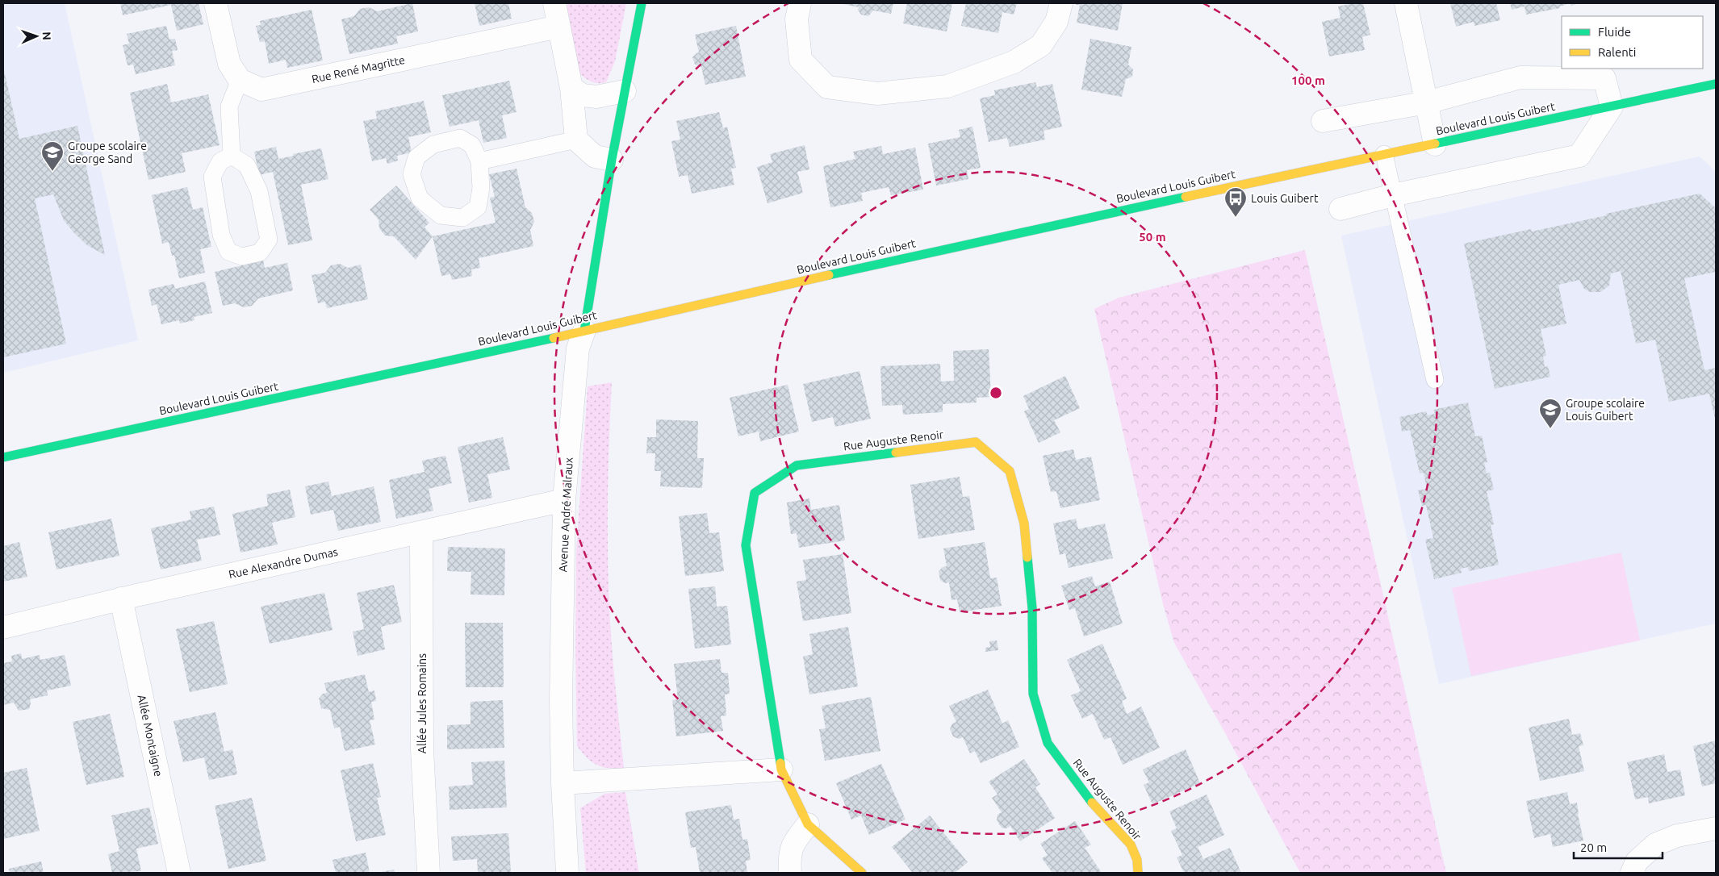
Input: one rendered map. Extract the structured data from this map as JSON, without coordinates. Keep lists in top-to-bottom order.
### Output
{
  "streets": {
    "street": [
      "Rue René Magritte",
      "Boulevard Louis Guibert",
      "Rue Auguste Renoir",
      "Avenue André Malraux",
      "Rue Alexandre Dumas",
      "Allée Jules Romains",
      "Allée Montaigne"
    ]
  },
  "crossings": [
    ["Boulevard Louis Guibert", "Avenue André Malraux"],
    ["Avenue André Malraux", "Rue Alexandre Dumas"],
    ["Rue Alexandre Dumas", "Allée Jules Romains"],
    ["Rue Alexandre Dumas", "Allée Montaigne"]
  ],
  "places": {
    "school or university": ["Groupe scolaire George Sand", "Groupe scolaire Louis Guibert"],
    "bus stop": ["Louis Guibert"]
  },
  "legend": ["Fluide", "Ralenti"],
  "scale_bar": "20 m",
  "north": "right",
  "rings": ["100 m", "50 m"]
}
